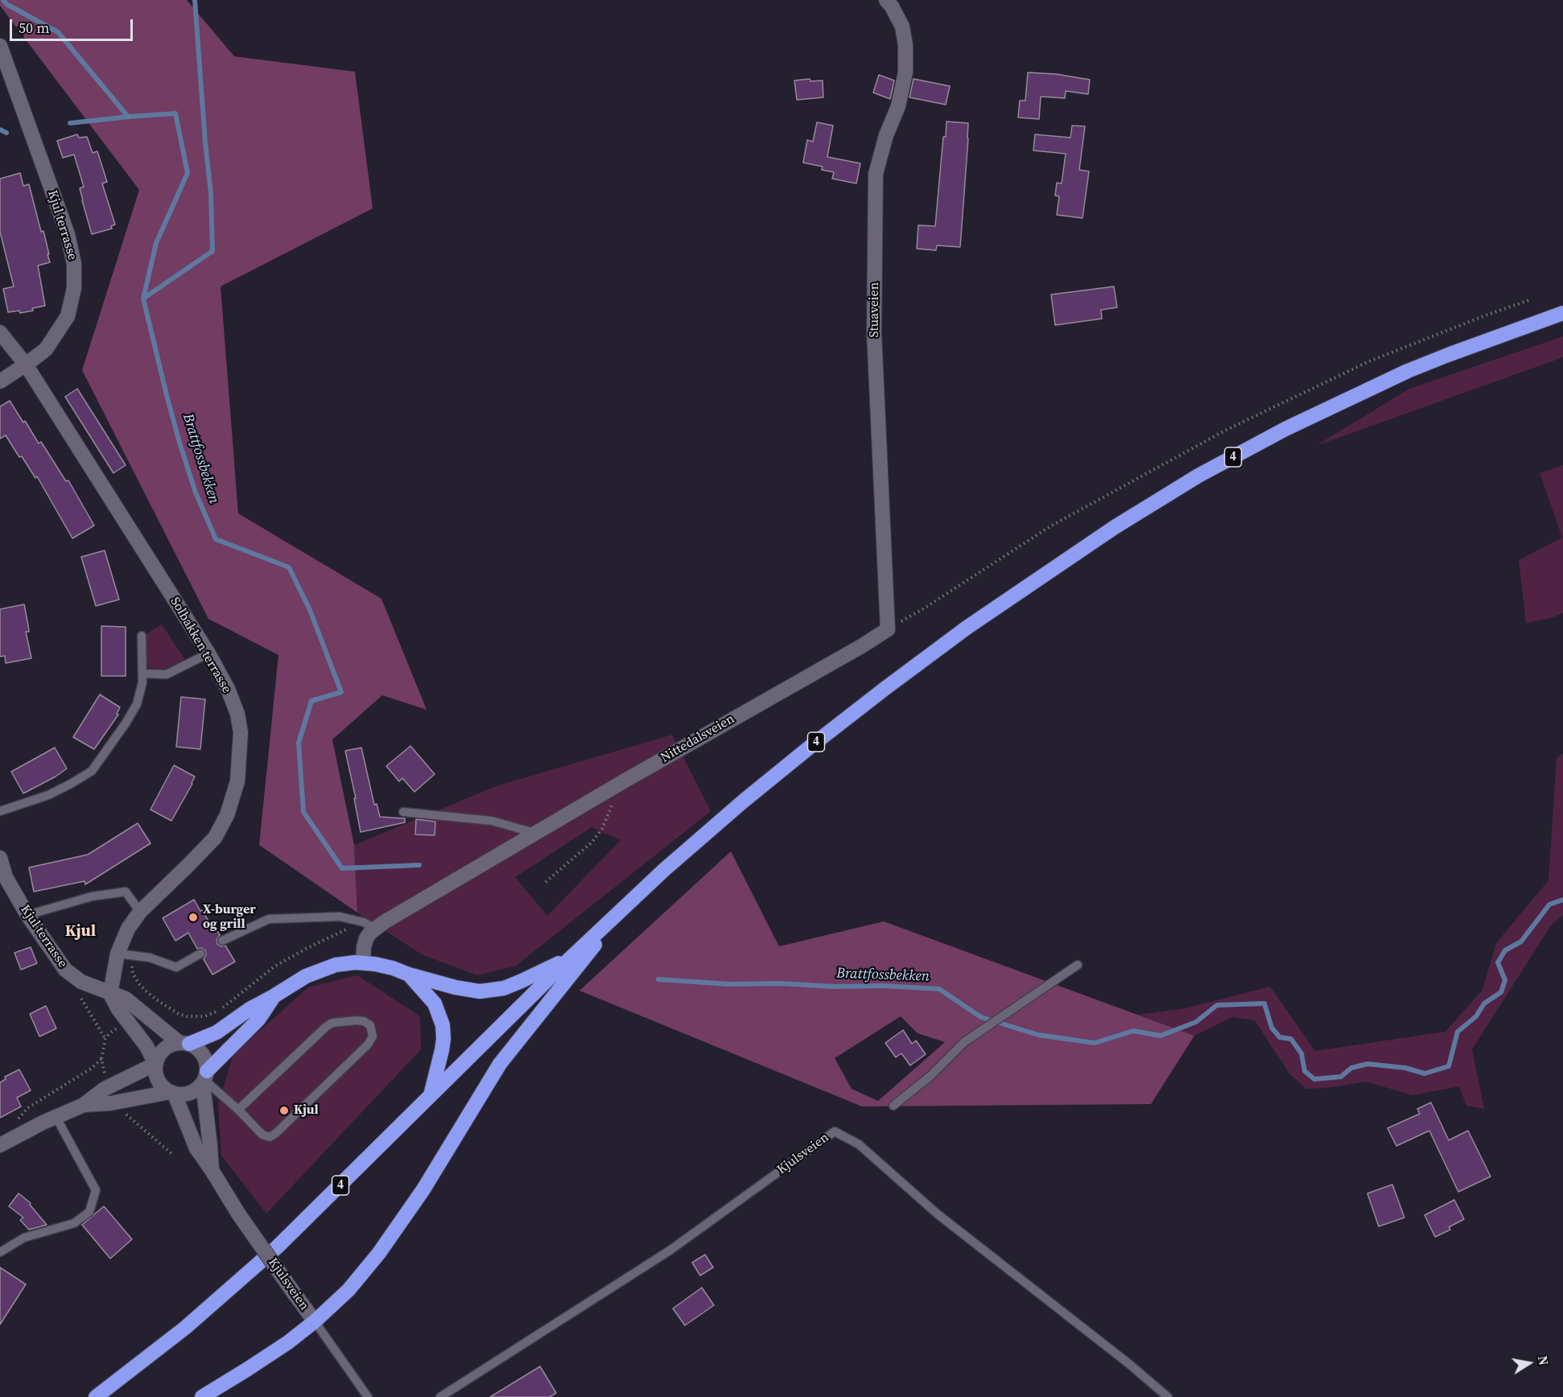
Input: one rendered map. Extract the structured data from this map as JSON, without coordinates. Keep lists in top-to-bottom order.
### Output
{
  "streets": {
    "highway": ["4"],
    "street": [
      "Kjul terrasse",
      "Stuaveien",
      "Solbakken terrasse",
      "Nittedalsveien",
      "Kjulsveien"
    ]
  },
  "crossings": [
    ["Kjul terrasse", "4"],
    ["Kjul terrasse", "Solbakken terrasse"],
    ["Kjul terrasse", "Kjulsveien"],
    ["Stuaveien", "Nittedalsveien"],
    ["4", "Nittedalsveien"],
    ["4", "Kjulsveien"]
  ],
  "districts": ["Kjul"],
  "water": ["Brattfossbekken"],
  "places": ["X-burger og grill", "Kjul"],
  "scale_bar": "50 m",
  "north": "right"
}
